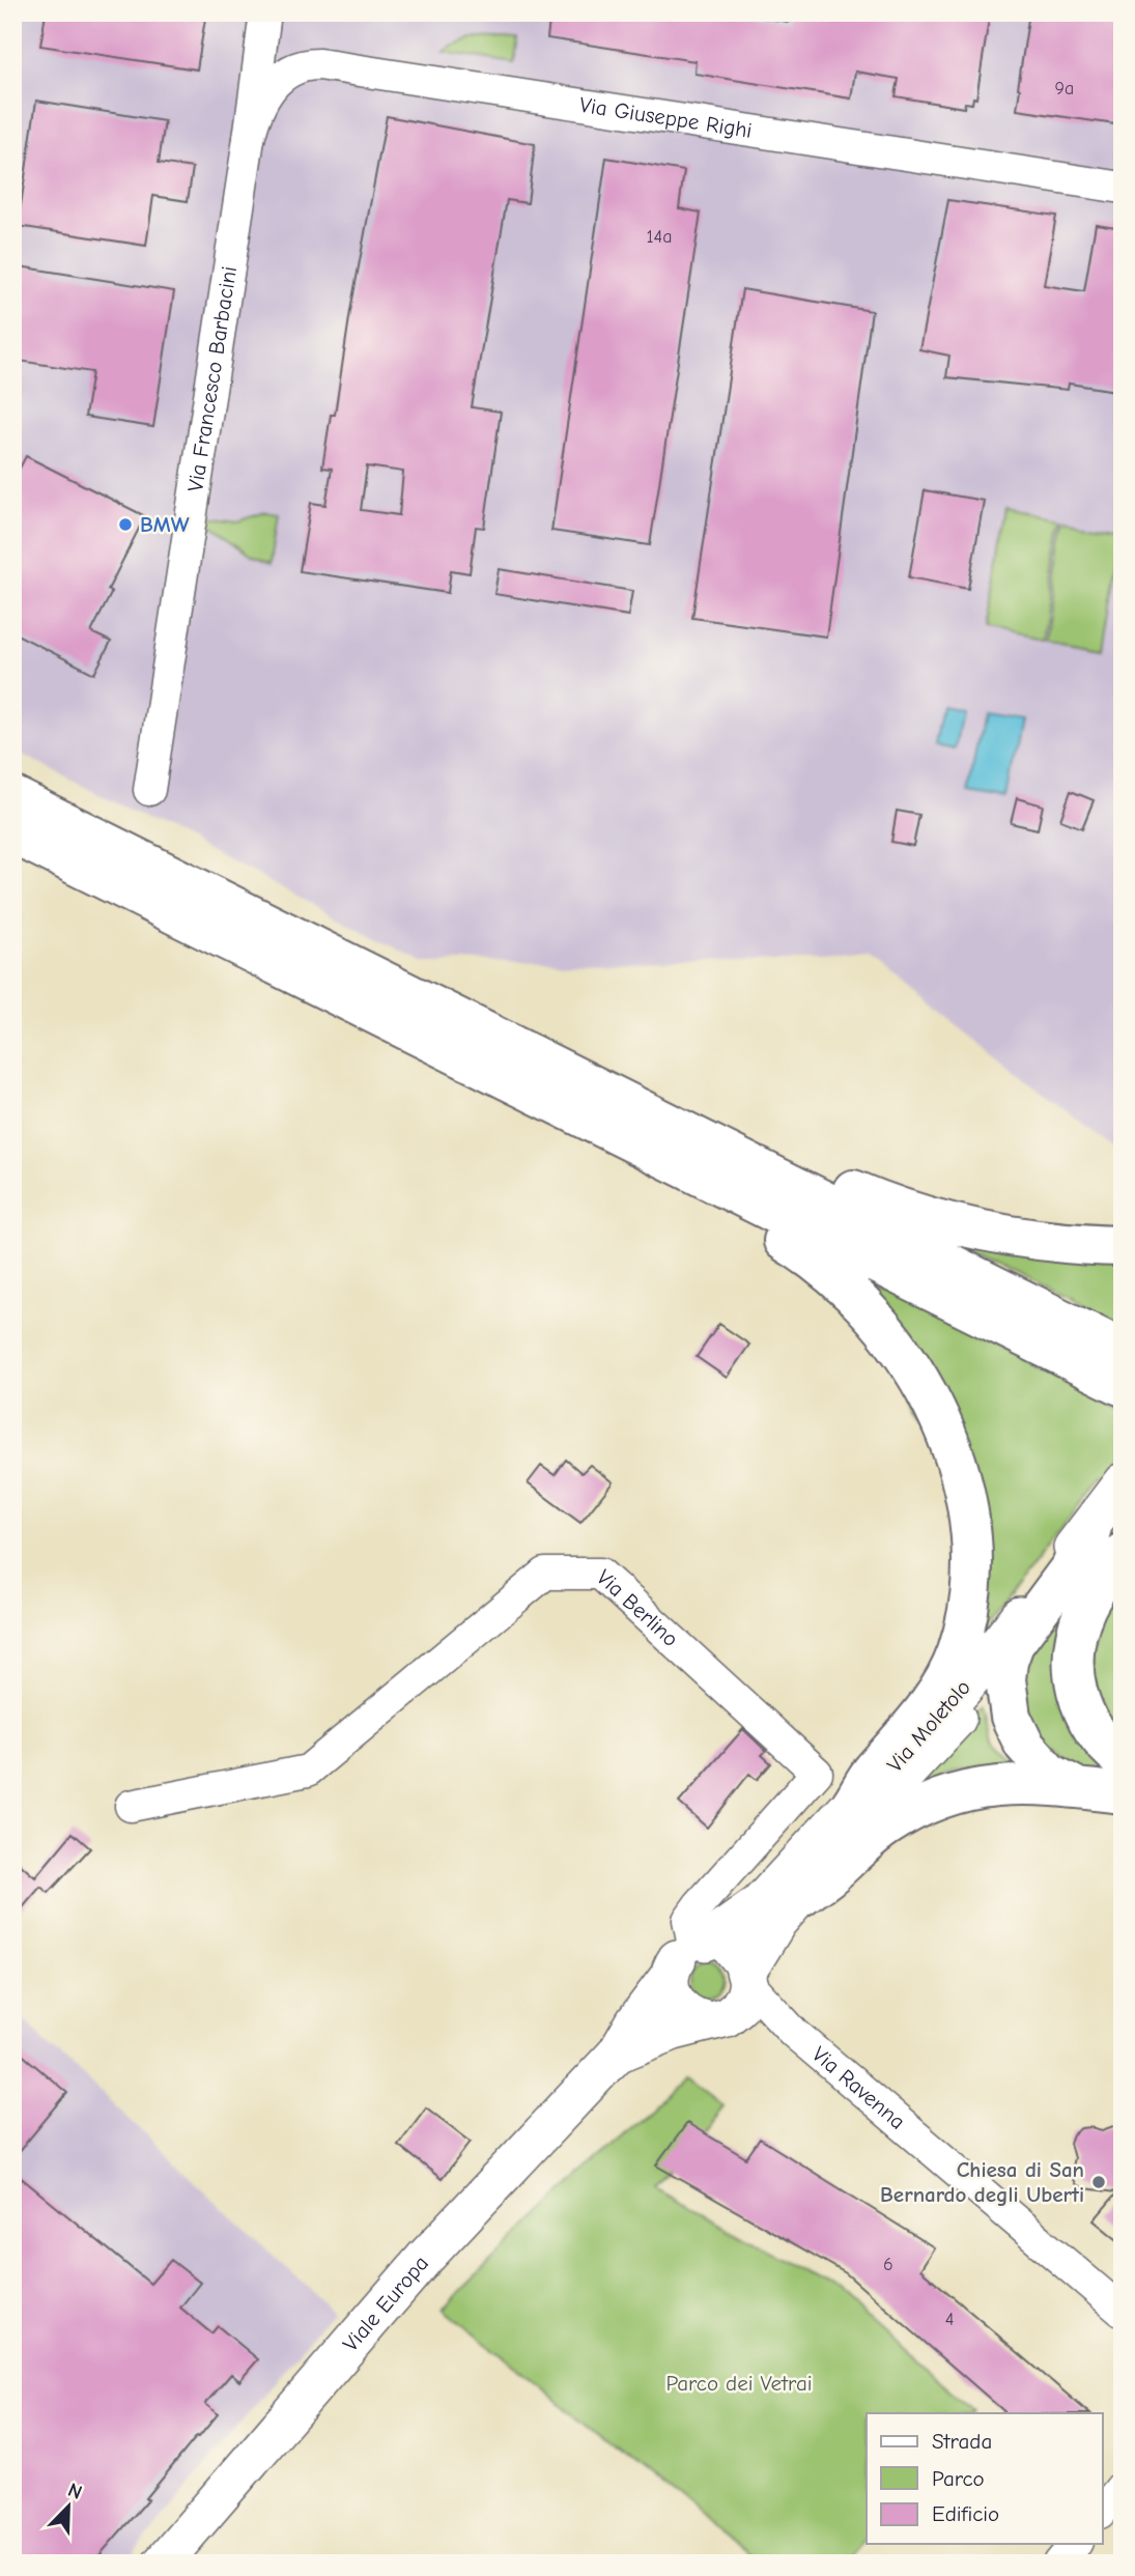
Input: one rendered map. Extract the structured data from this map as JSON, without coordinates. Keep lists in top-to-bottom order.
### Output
{
  "streets": {
    "main road": ["Via Moletolo", "Viale Europa"],
    "street": [
      "Via Giuseppe Righi",
      "Via Francesco Barbacini",
      "Via Berlino",
      "Via Ravenna"
    ]
  },
  "crossings": [
    ["Via Giuseppe Righi", "Via Francesco Barbacini"],
    ["Via Berlino", "Via Moletolo"],
    ["Via Berlino", "Via Ravenna"],
    ["Via Moletolo", "Via Ravenna"],
    ["Via Moletolo", "Viale Europa"]
  ],
  "parks": ["Parco dei Vetrai"],
  "places": ["BMW", "Chiesa di San Bernardo degli Uberti"],
  "house_numbers": [
    "9a",
    "14a",
    "6",
    "4"
  ],
  "legend": ["Strada", "Parco", "Edificio"],
  "north": "top right"
}
